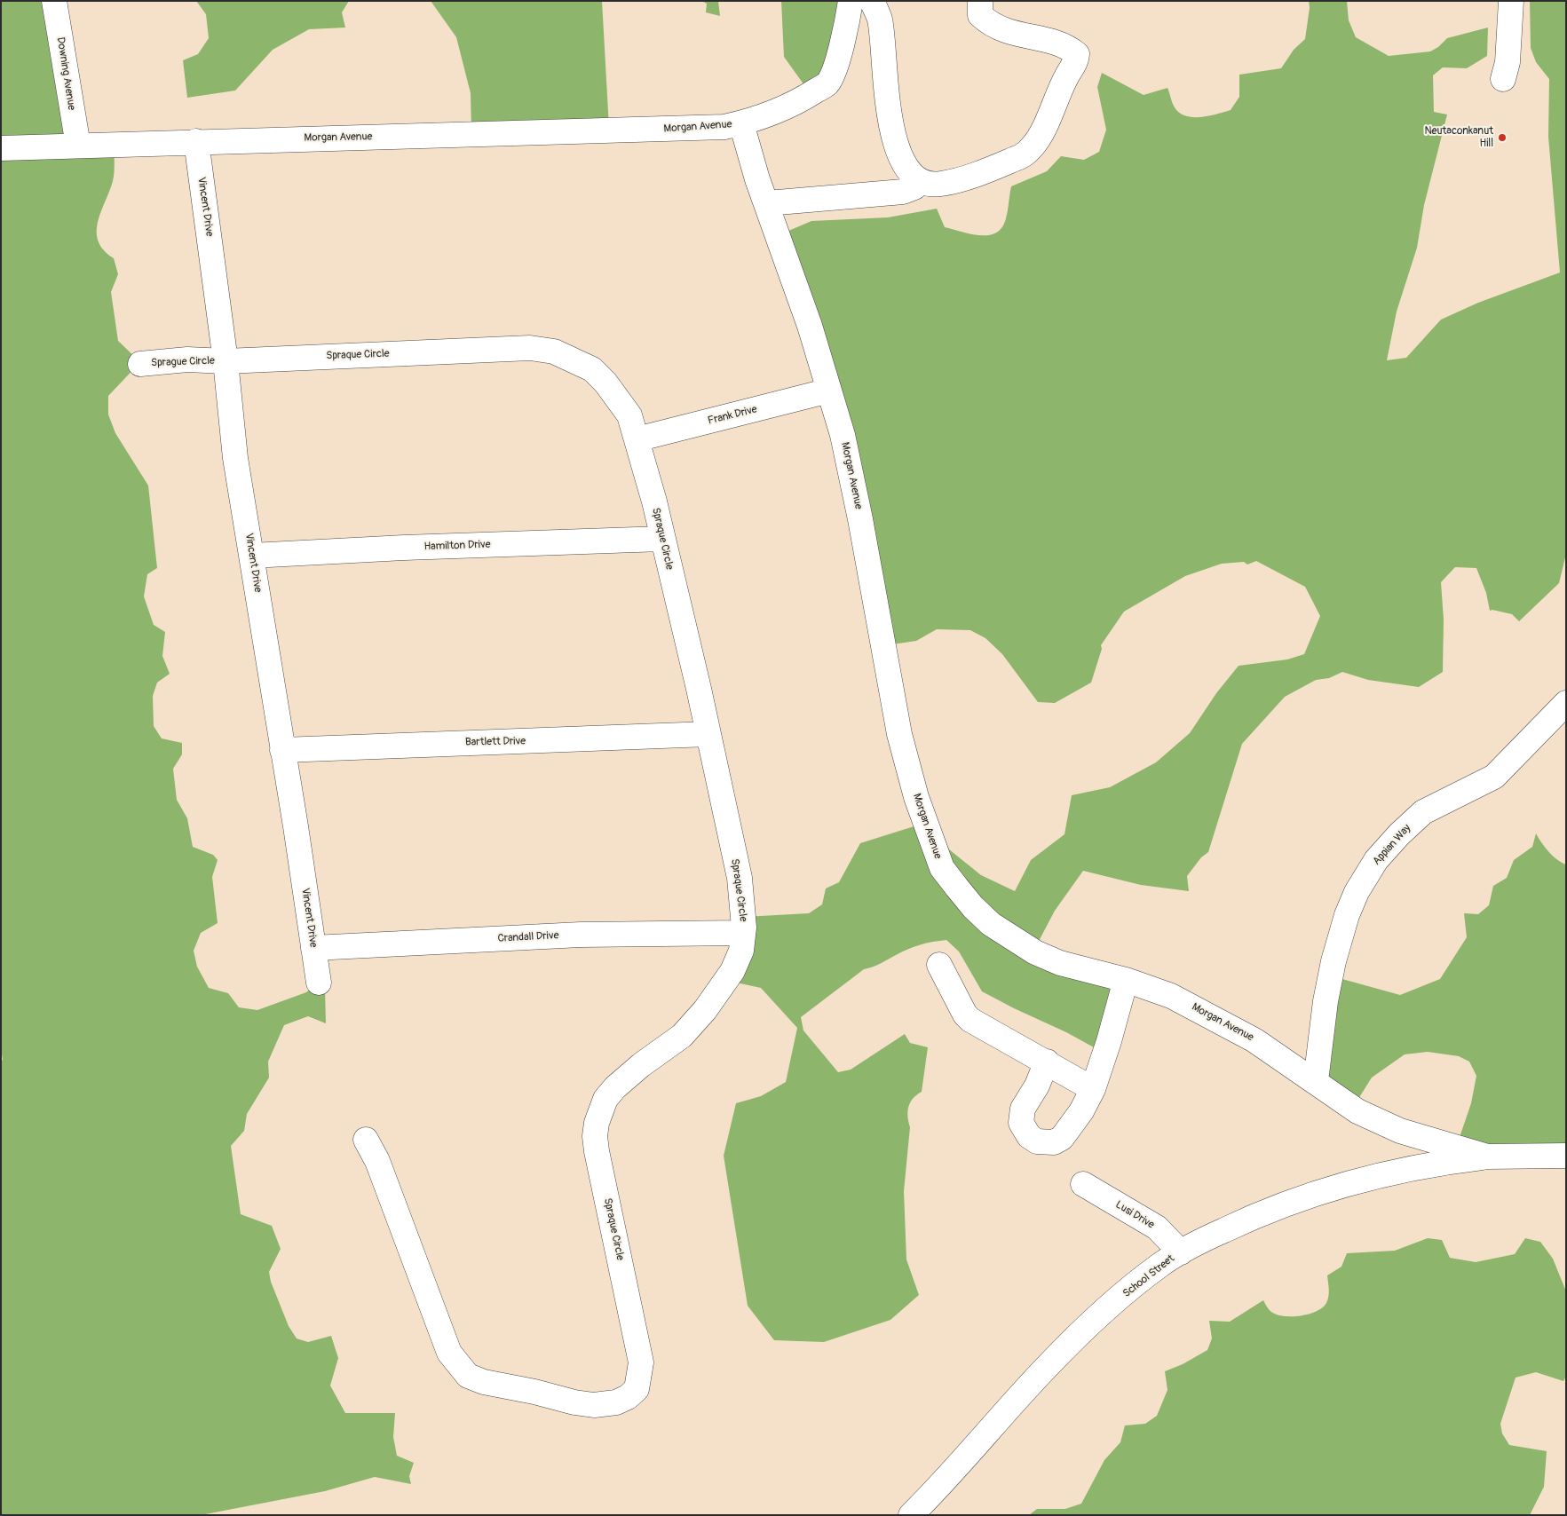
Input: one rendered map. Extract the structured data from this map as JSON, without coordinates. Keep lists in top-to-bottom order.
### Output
{
  "streets": {
    "street": [
      "Downing Avenue",
      "Morgan Avenue",
      "Vincent Drive",
      "Spraque Circle",
      "Sprague Circle",
      "Frank Drive",
      "Hamilton Drive",
      "Bartlett Drive",
      "Appian Way",
      "Crandall Drive",
      "Lusi Drive",
      "School Street"
    ]
  },
  "crossings": [
    ["Downing Avenue", "Morgan Avenue"],
    ["Morgan Avenue", "Vincent Drive"],
    ["Morgan Avenue", "Frank Drive"],
    ["Morgan Avenue", "Appian Way"],
    ["Morgan Avenue", "School Street"],
    ["Vincent Drive", "Spraque Circle"],
    ["Vincent Drive", "Sprague Circle"],
    ["Vincent Drive", "Hamilton Drive"],
    ["Vincent Drive", "Bartlett Drive"],
    ["Vincent Drive", "Crandall Drive"],
    ["Spraque Circle", "Sprague Circle"],
    ["Spraque Circle", "Frank Drive"],
    ["Spraque Circle", "Hamilton Drive"],
    ["Spraque Circle", "Bartlett Drive"],
    ["Spraque Circle", "Crandall Drive"],
    ["Lusi Drive", "School Street"]
  ],
  "places": ["Neutaconkanut Hill"]
}
